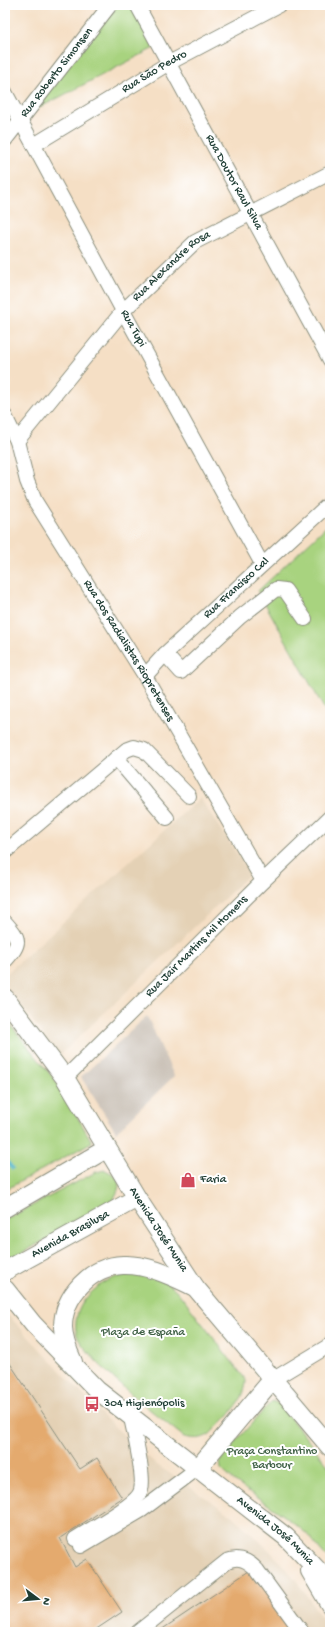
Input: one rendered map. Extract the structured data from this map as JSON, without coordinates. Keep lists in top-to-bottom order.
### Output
{
  "streets": {
    "main road": ["Avenida José Munia", "Avenida Brasilusa"],
    "street": [
      "Rua Roberto Simonsen",
      "Rua São Pedro",
      "Rua Doutor Raul Silva",
      "Rua Alexandre Rosa",
      "Rua Tupi",
      "Rua Francisco Cal",
      "Rua dos Radialistas Riopretenses",
      "Rua Jair Martins Mil Homens"
    ]
  },
  "crossings": [
    ["Rua Roberto Simonsen", "Rua Tupi"],
    ["Rua São Pedro", "Rua Doutor Raul Silva"],
    ["Rua São Pedro", "Rua Tupi"],
    ["Rua Doutor Raul Silva", "Rua Alexandre Rosa"],
    ["Rua Alexandre Rosa", "Rua Tupi"],
    ["Rua Alexandre Rosa", "Rua dos Radialistas Riopretenses"],
    ["Rua Tupi", "Rua Francisco Cal"],
    ["Rua Francisco Cal", "Rua dos Radialistas Riopretenses"],
    ["Rua dos Radialistas Riopretenses", "Rua Jair Martins Mil Homens"],
    ["Rua Jair Martins Mil Homens", "Avenida José Munia"],
    ["Avenida José Munia", "Avenida Brasilusa"]
  ],
  "parks": ["Plaza de España", "Praça Constantino Barbour"],
  "places": {
    "shop": ["Faria"],
    "bus stop": ["304 Higienópolis"]
  },
  "north": "right"
}
